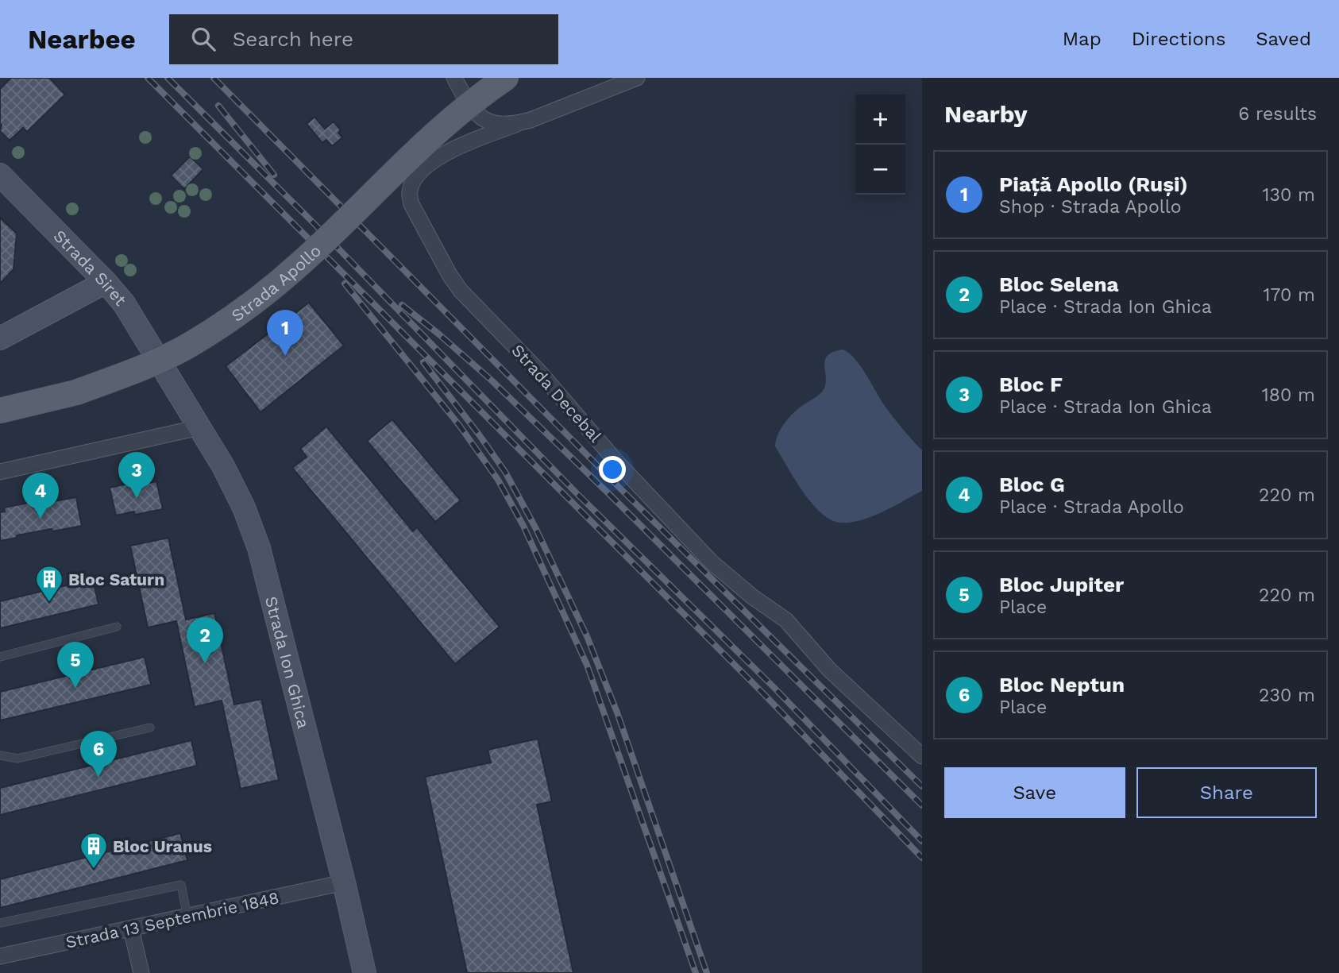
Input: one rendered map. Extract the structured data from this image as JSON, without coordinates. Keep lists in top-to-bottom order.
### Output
{
  "streets": {
    "main road": ["Strada Apollo"],
    "street": [
      "Strada Siret",
      "Strada Decebal",
      "Strada Ion Ghica",
      "Strada 13 Septembrie 1848"
    ]
  },
  "crossings": [
    ["Strada Siret", "Strada Ion Ghica"],
    ["Strada Ion Ghica", "Strada 13 Septembrie 1848"]
  ],
  "places": {
    "building": ["Bloc Saturn", "Bloc Uranus"]
  },
  "page": {
    "header": "Nearbee",
    "search": "Search here",
    "nav": ["Map", "Directions", "Saved"],
    "heading": ["Nearby", "6 results"],
    "map_buttons": ["+", "−"],
    "list": [
      {
        "mark": "1",
        "name": "Piață Apollo (Ruși)",
        "note": "Shop · Strada Apollo",
        "value": "130 m"
      },
      {
        "mark": "2",
        "name": "Bloc Selena",
        "note": "Place · Strada Ion Ghica",
        "value": "170 m"
      },
      {
        "mark": "3",
        "name": "Bloc F",
        "note": "Place · Strada Ion Ghica",
        "value": "180 m"
      },
      {
        "mark": "4",
        "name": "Bloc G",
        "note": "Place · Strada Apollo",
        "value": "220 m"
      },
      {
        "mark": "5",
        "name": "Bloc Jupiter",
        "note": "Place",
        "value": "220 m"
      },
      {
        "mark": "6",
        "name": "Bloc Neptun",
        "note": "Place",
        "value": "230 m"
      }
    ],
    "pins": [
      "1",
      "3",
      "4",
      "2",
      "5",
      "6"
    ],
    "buttons": ["Save", "Share"]
  }
}
